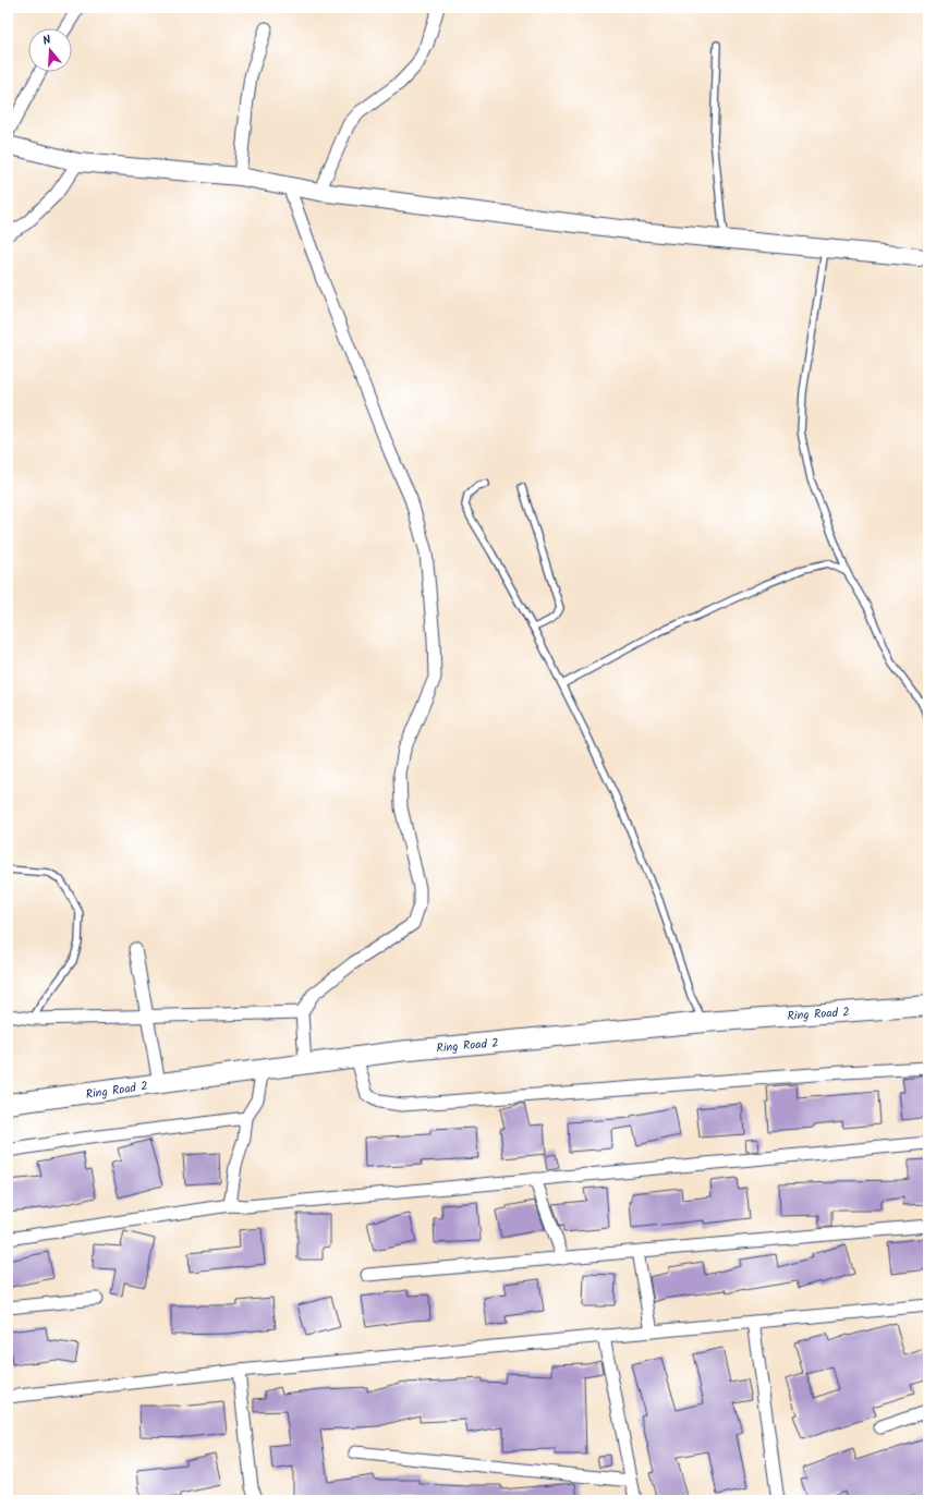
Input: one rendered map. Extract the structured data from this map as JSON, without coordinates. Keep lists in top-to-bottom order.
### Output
{
  "streets": {
    "main road": ["Ring Road 2"]
  },
  "north": "top"
}
